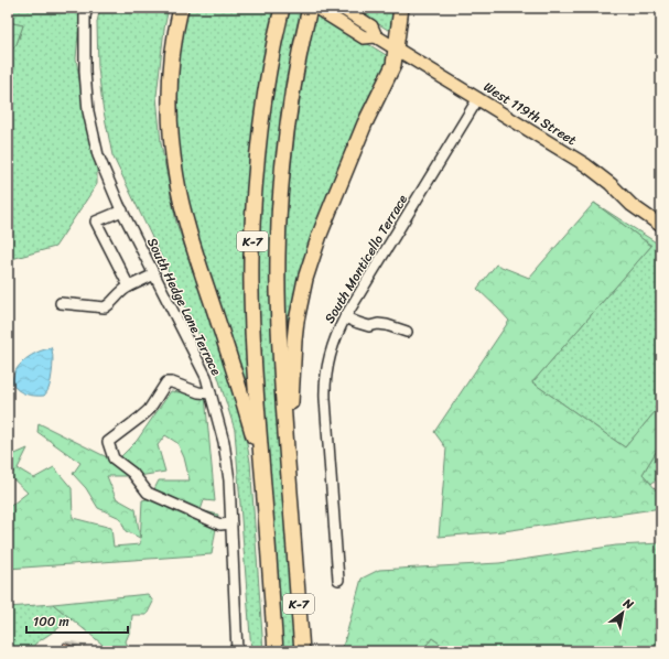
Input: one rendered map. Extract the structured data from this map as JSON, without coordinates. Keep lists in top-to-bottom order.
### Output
{
  "streets": {
    "highway": ["K-7"],
    "main road": ["West 119th Street"],
    "street": ["South Monticello Terrace", "South Hedge Lane Terrace"]
  },
  "crossings": [
    ["West 119th Street", "South Monticello Terrace"]
  ],
  "scale_bar": "100 m",
  "north": "top right"
}
